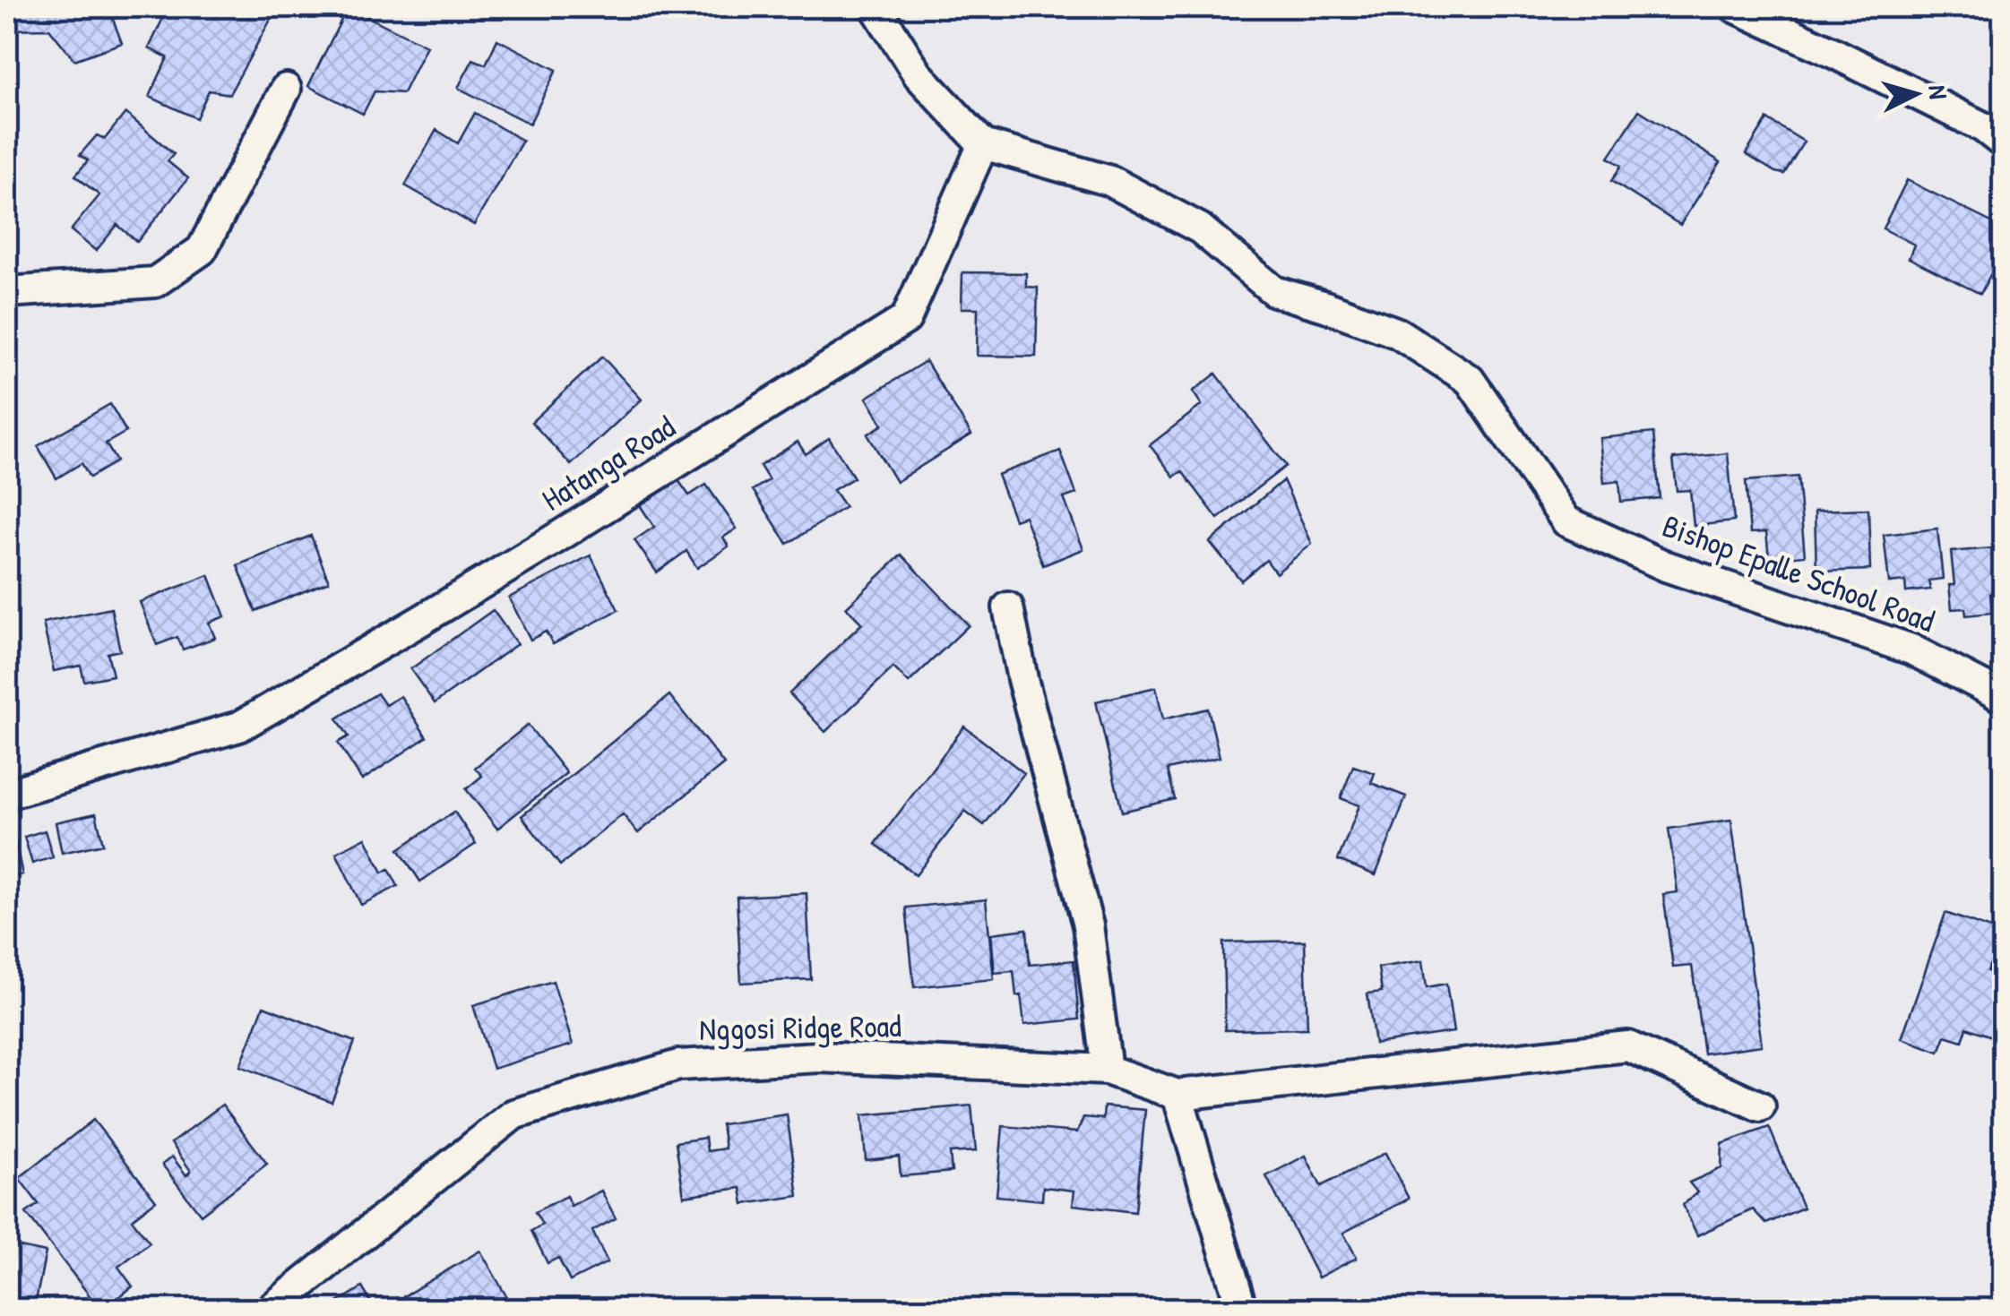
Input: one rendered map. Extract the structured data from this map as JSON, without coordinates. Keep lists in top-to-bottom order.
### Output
{
  "streets": {
    "street": ["Hatanga Road", "Bishop Epalle School Road", "Nggosi Ridge Road"]
  },
  "crossings": [
    ["Hatanga Road", "Bishop Epalle School Road"]
  ],
  "north": "right"
}
